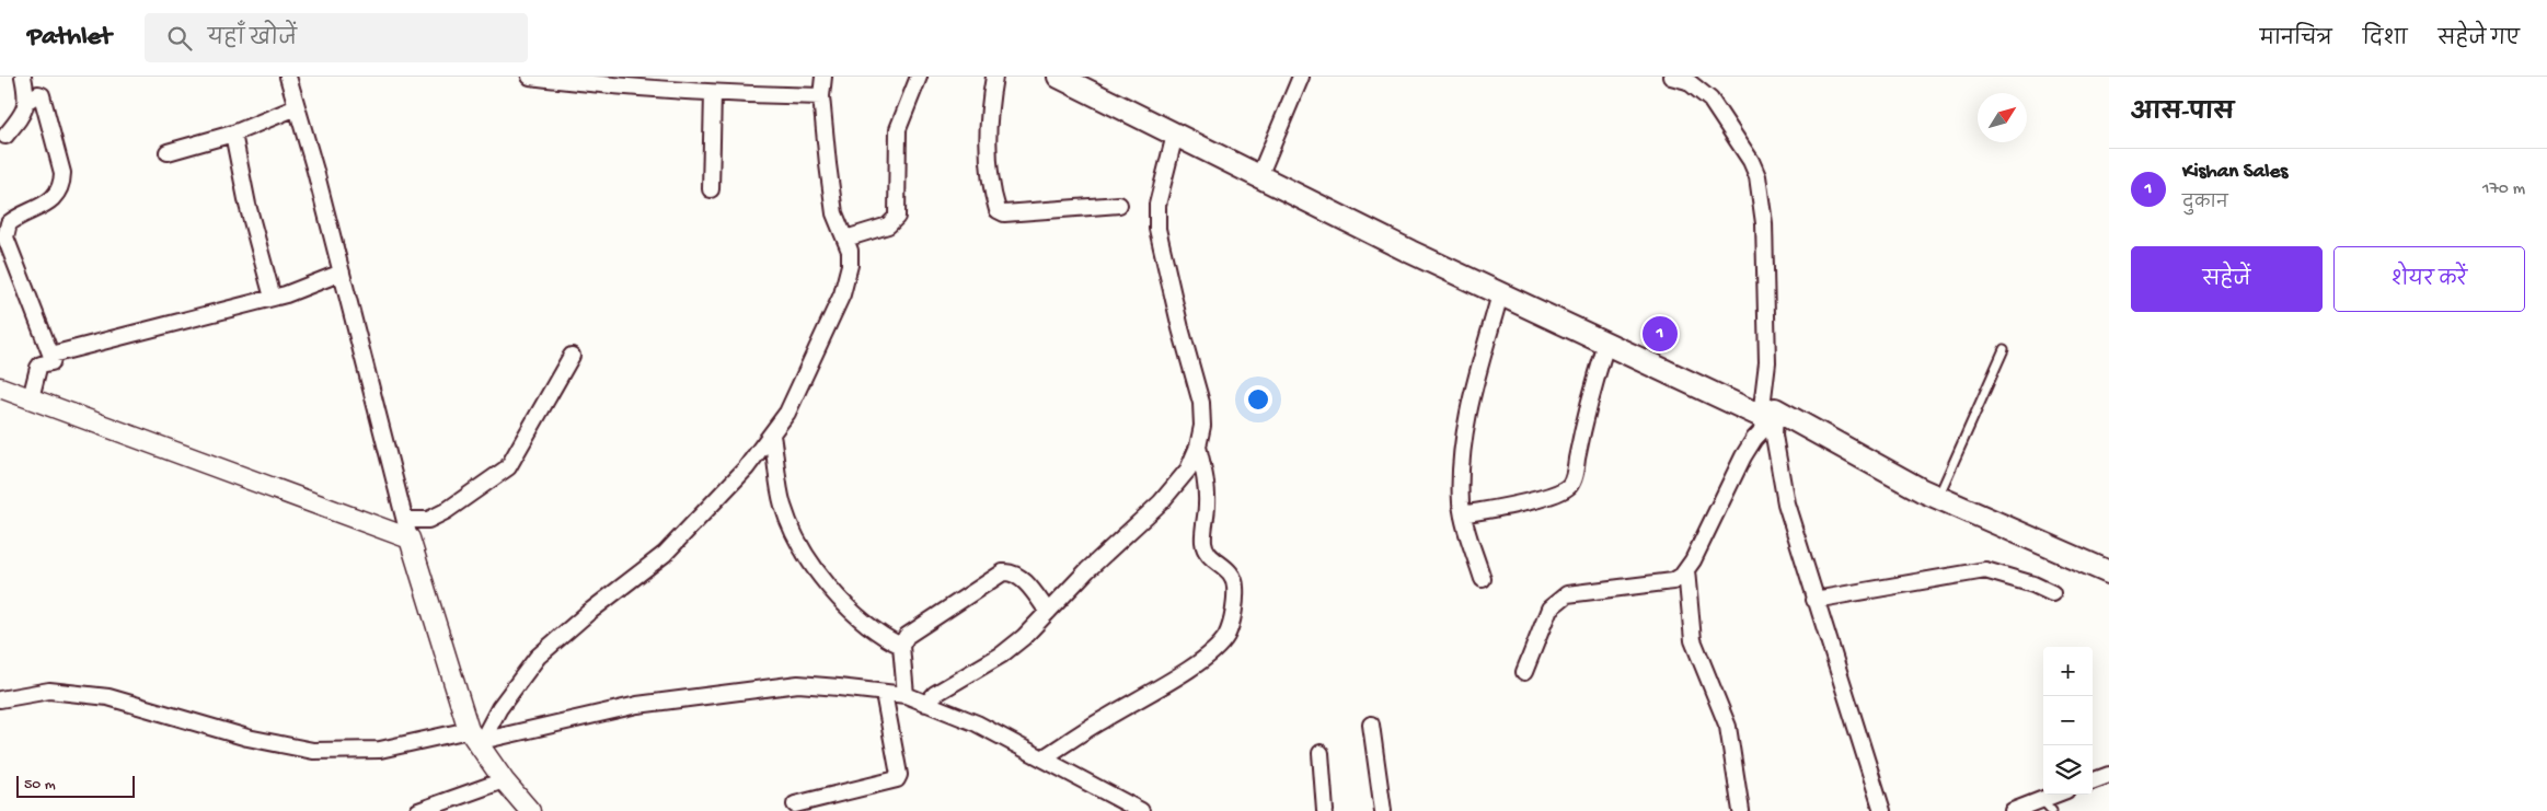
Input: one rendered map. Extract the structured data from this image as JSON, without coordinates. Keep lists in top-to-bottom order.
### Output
{
  "scale_bar": "50 m",
  "north": "top right",
  "page": {
    "header": "Pathlet",
    "search": "यहाँ खोजें",
    "nav": ["मानचित्र", "दिशा", "सहेजे गए"],
    "heading": "आस-पास",
    "list": [
      {
        "mark": "1",
        "name": "Kishan Sales",
        "note": "दुकान",
        "value": "170 m"
      }
    ],
    "buttons": ["सहेजें", "शेयर करें"],
    "pins": "1",
    "map_buttons": ["+", "−"],
    "scale": "50 m"
  }
}
